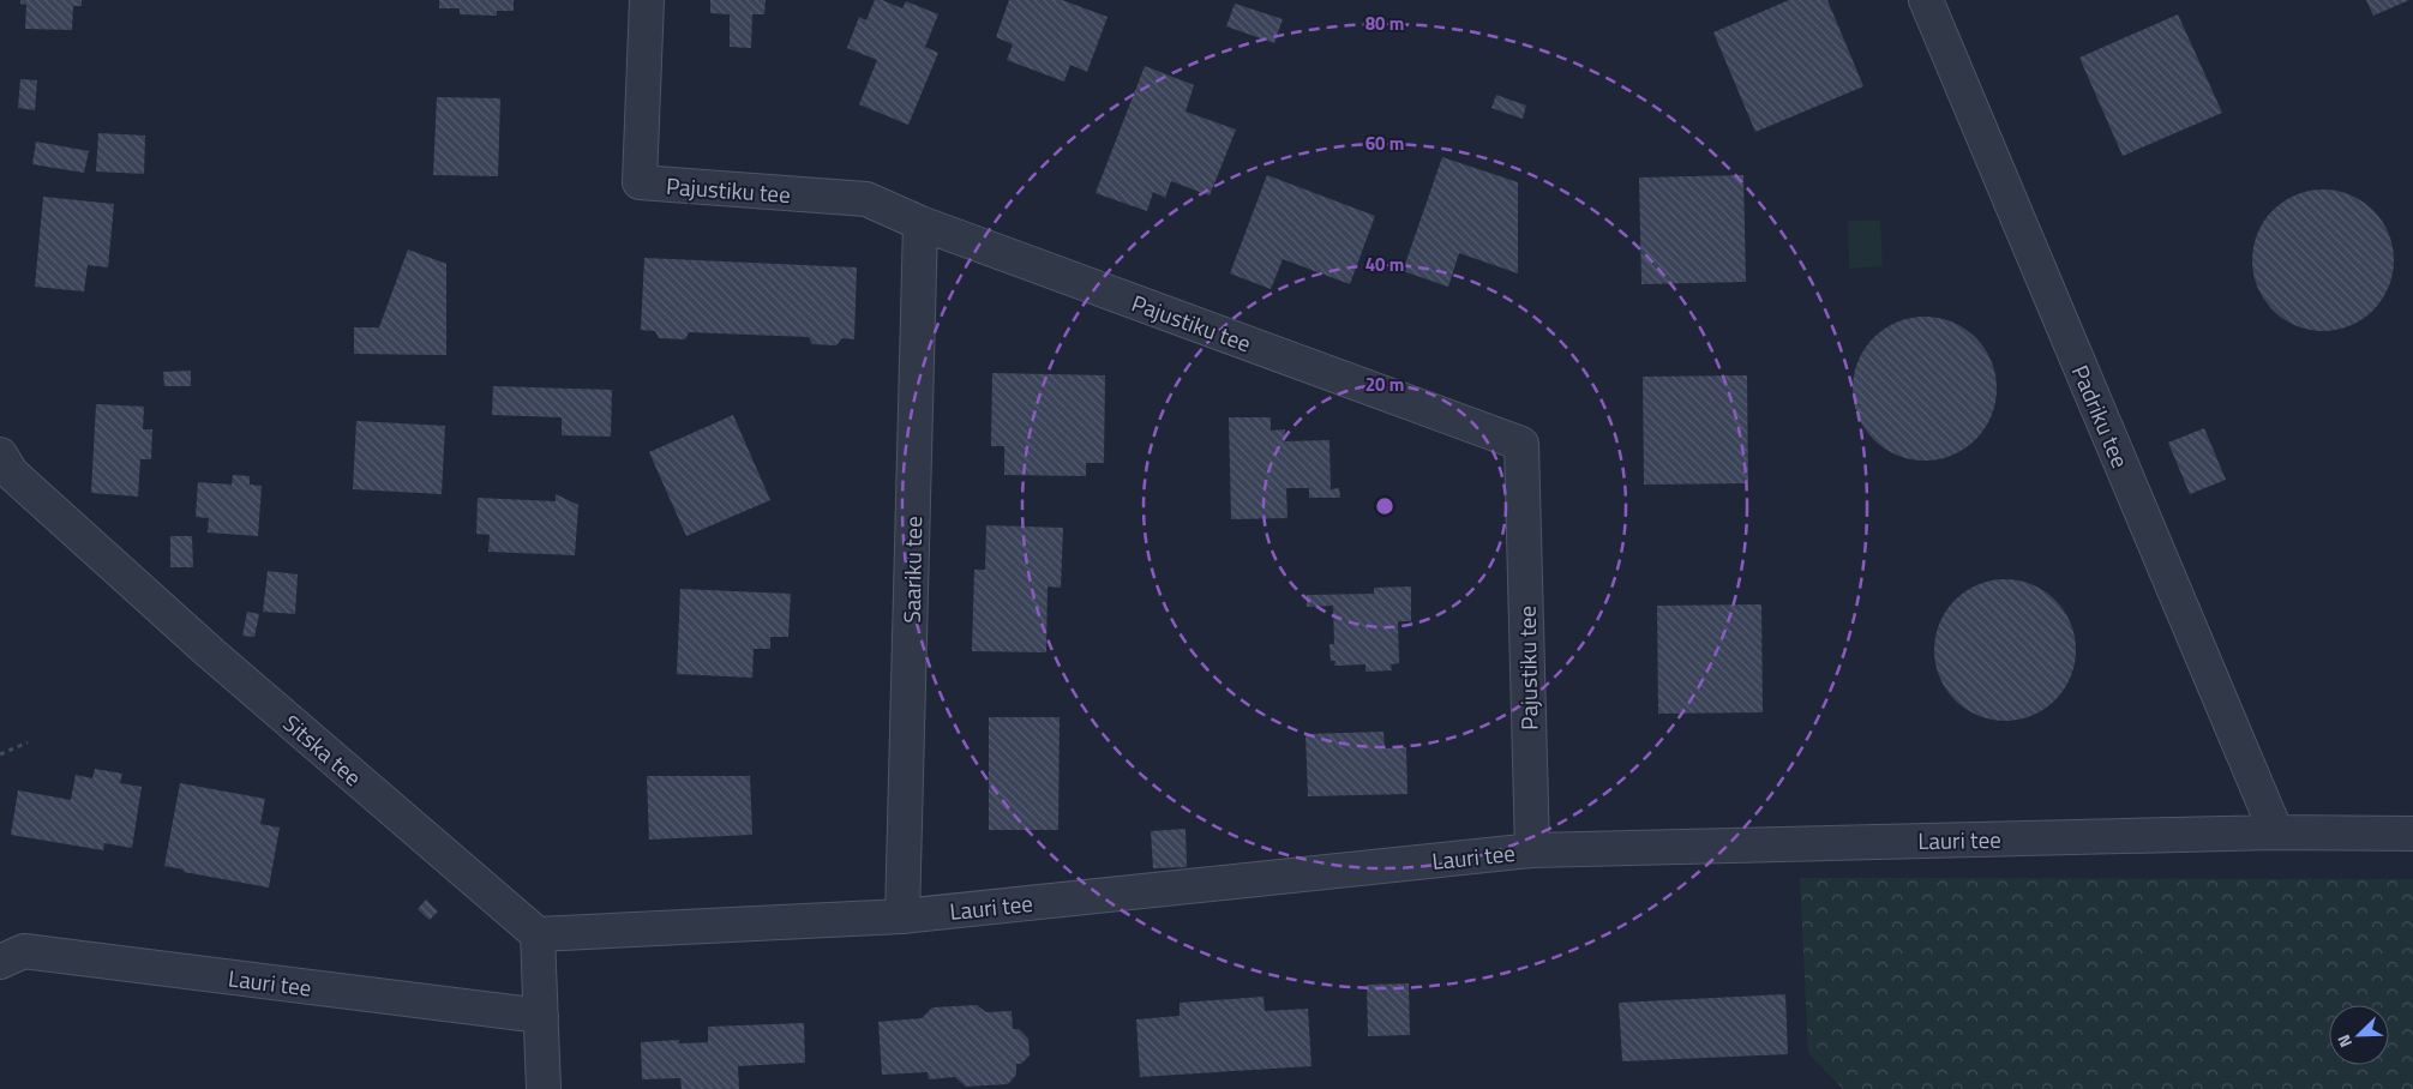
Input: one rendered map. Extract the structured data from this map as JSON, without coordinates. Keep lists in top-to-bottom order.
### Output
{
  "streets": {
    "street": [
      "Pajustiku tee",
      "Padriku tee",
      "Saariku tee",
      "Sitska tee",
      "Lauri tee"
    ]
  },
  "crossings": [
    ["Pajustiku tee", "Saariku tee"],
    ["Pajustiku tee", "Lauri tee"],
    ["Padriku tee", "Lauri tee"],
    ["Saariku tee", "Lauri tee"],
    ["Sitska tee", "Lauri tee"]
  ],
  "north": "bottom left",
  "rings": [
    "80 m",
    "60 m",
    "40 m",
    "20 m"
  ]
}
